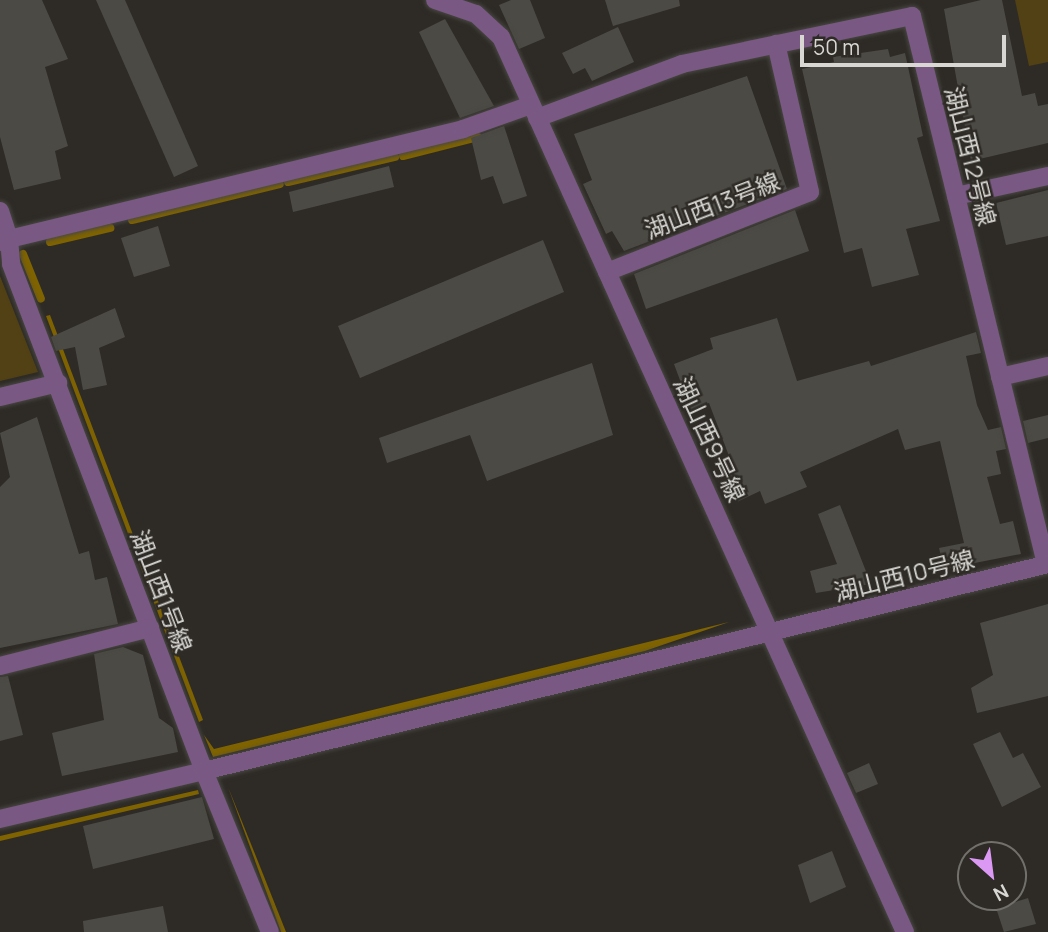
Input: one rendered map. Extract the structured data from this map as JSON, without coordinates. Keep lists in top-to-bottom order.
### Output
{
  "streets": {
    "street": [
      "湖山西12号線",
      "湖山西13号線",
      "湖山西9号線",
      "湖山西10号線",
      "湖山西1号線"
    ]
  },
  "crossings": [
    ["湖山西12号線", "湖山西13号線"],
    ["湖山西12号線", "湖山西9号線"],
    ["湖山西12号線", "湖山西10号線"],
    ["湖山西12号線", "湖山西1号線"],
    ["湖山西13号線", "湖山西9号線"],
    ["湖山西9号線", "湖山西10号線"],
    ["湖山西10号線", "湖山西1号線"]
  ],
  "scale_bar": "50 m",
  "north": "bottom right"
}
